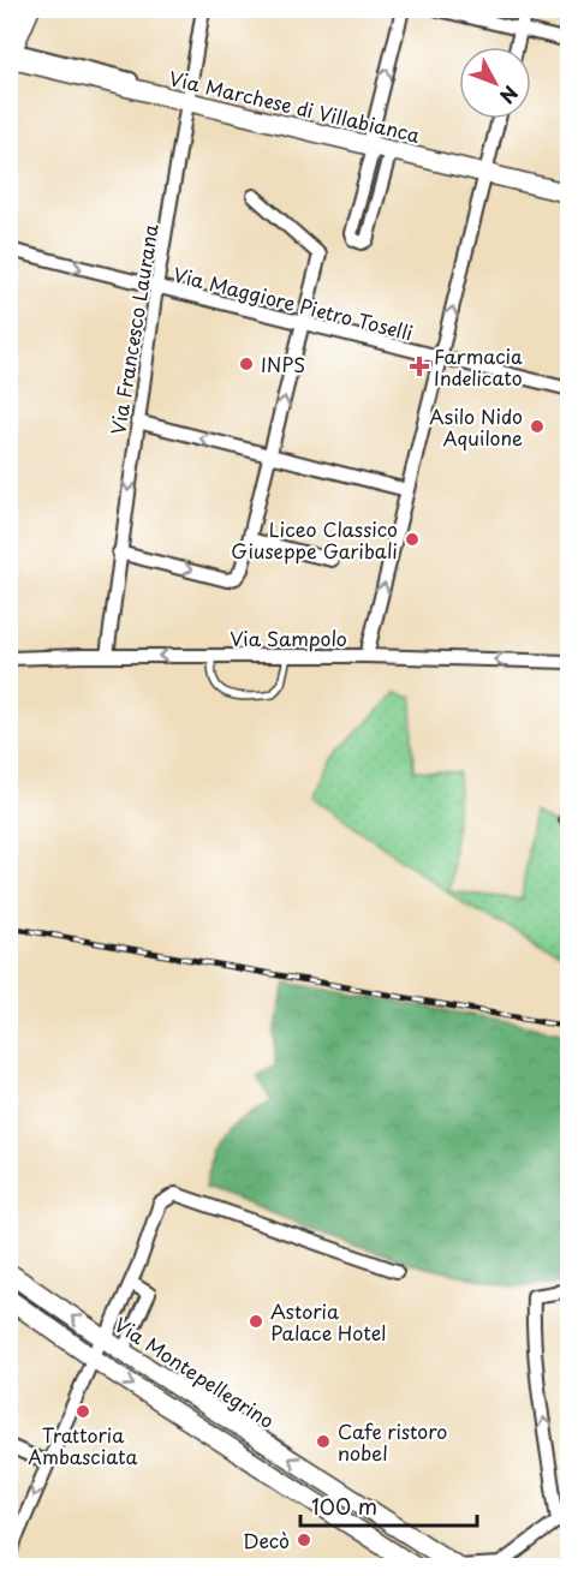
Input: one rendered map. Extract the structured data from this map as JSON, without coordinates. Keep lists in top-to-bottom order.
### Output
{
  "streets": {
    "street": [
      "Via Marchese di Villabianca",
      "Via Maggiore Pietro Toselli",
      "Via Francesco Laurana",
      "Via Sampolo",
      "Via Montepellegrino"
    ]
  },
  "crossings": [
    ["Via Marchese di Villabianca", "Via Francesco Laurana"],
    ["Via Maggiore Pietro Toselli", "Via Francesco Laurana"],
    ["Via Francesco Laurana", "Via Sampolo"]
  ],
  "one_way": ["Via Sampolo"],
  "places": {
    "other": [
      "INPS",
      "Asilo Nido Aquilone",
      "Liceo Classico Giuseppe Garibali",
      "Astoria Palace Hotel",
      "Trattoria Ambasciata",
      "Cafe ristoro nobel",
      "Decò"
    ],
    "health": ["Farmacia Indelicato"]
  },
  "scale_bar": "100 m",
  "north": "bottom right"
}
